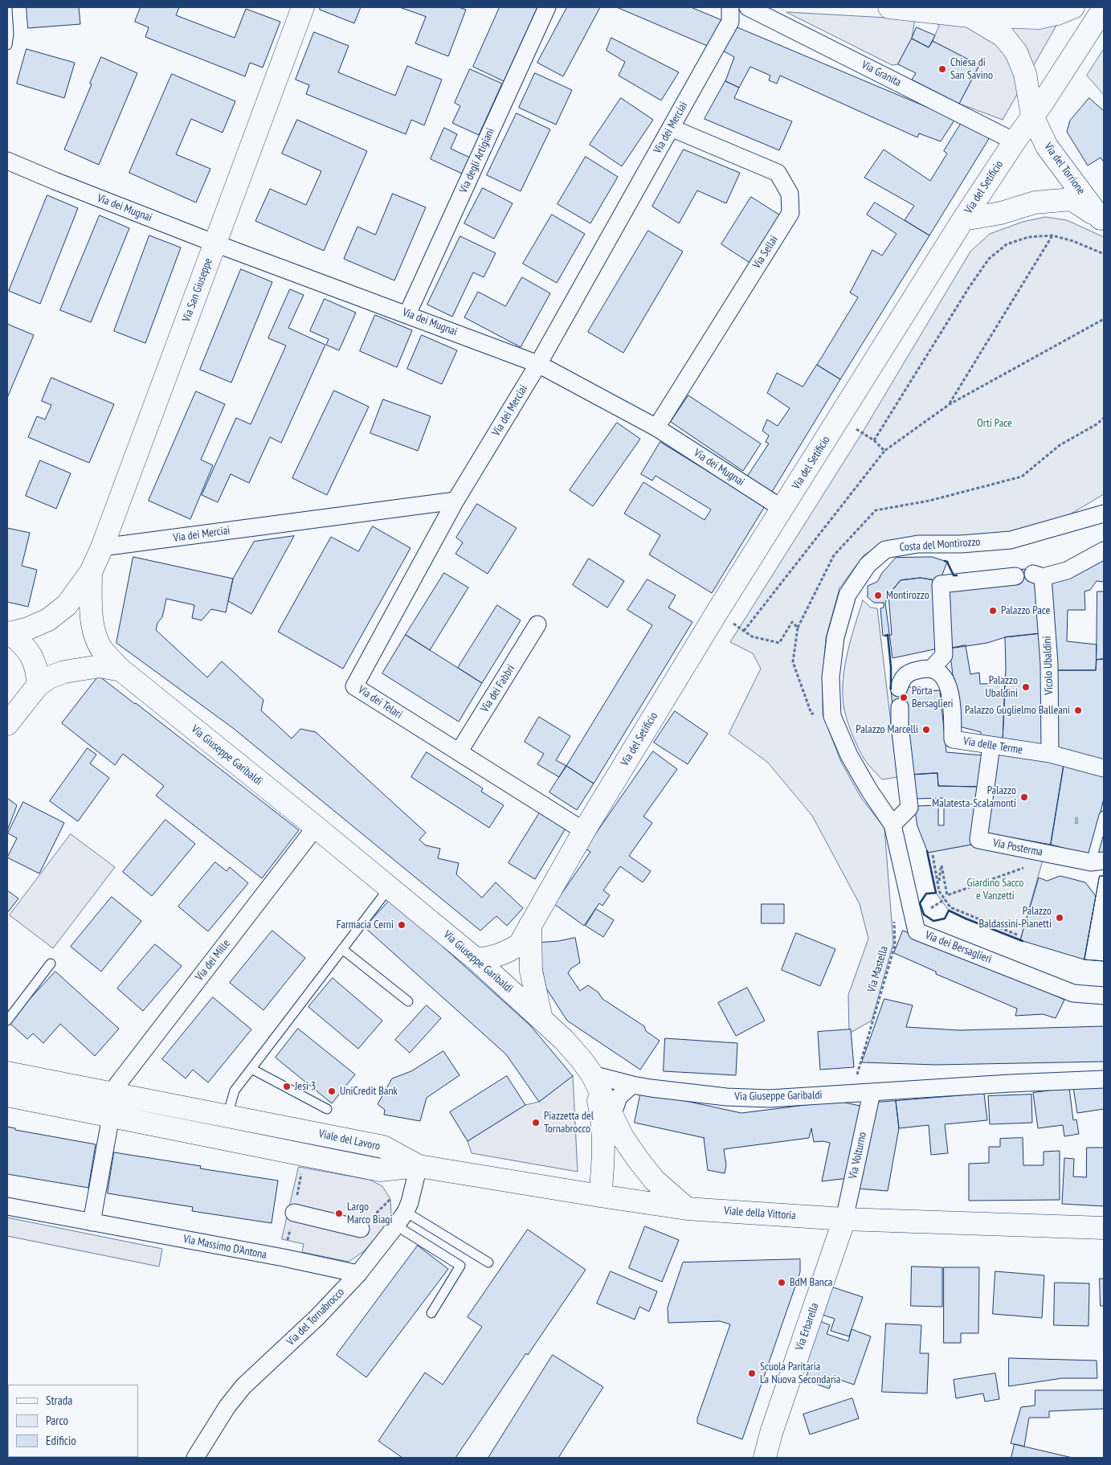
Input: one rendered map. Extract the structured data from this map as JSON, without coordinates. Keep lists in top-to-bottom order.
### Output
{
  "streets": {
    "main road": [
      "Via del Torrione",
      "Via del Setificio",
      "Via San Giuseppe",
      "Via Giuseppe Garibaldi",
      "Viale del Lavoro",
      "Viale della Vittoria",
      "Via Erbarella"
    ],
    "street": [
      "Via Granita",
      "Via dei Merciai",
      "Via degli Artigiani",
      "Via dei Mugnai",
      "Via Sellai",
      "Costa del Montirozzo",
      "Vicolo Ubaldini",
      "Via dei Fabbri",
      "Via dei Telari",
      "Via delle Terme",
      "Via Posterma",
      "Via dei Bersaglieri",
      "Via dei Mille",
      "Via Volturno",
      "Via Massimo D'Antona",
      "Via del Tornabrocco"
    ],
    "path": ["Via Mastella"]
  },
  "crossings": [
    ["Via Granita", "Via del Setificio"],
    ["Via dei Merciai", "Via dei Mugnai"],
    ["Via dei Merciai", "Via Sellai"],
    ["Via dei Merciai", "Via San Giuseppe"],
    ["Via dei Merciai", "Via dei Telari"],
    ["Via degli Artigiani", "Via dei Mugnai"],
    ["Via del Torrione", "Via del Setificio"],
    ["Via del Setificio", "Via dei Mugnai"],
    ["Via del Setificio", "Via dei Telari"],
    ["Via del Setificio", "Via Giuseppe Garibaldi"],
    ["Via dei Mugnai", "Via Sellai"],
    ["Via dei Mugnai", "Via San Giuseppe"],
    ["Via San Giuseppe", "Via Giuseppe Garibaldi"],
    ["Costa del Montirozzo", "Via dei Bersaglieri"],
    ["Vicolo Ubaldini", "Via delle Terme"],
    ["Via dei Fabbri", "Via dei Telari"],
    ["Via delle Terme", "Via Posterma"],
    ["Via Giuseppe Garibaldi", "Via dei Mille"],
    ["Via Giuseppe Garibaldi", "Via Mastella"],
    ["Via Giuseppe Garibaldi", "Via Volturno"],
    ["Via dei Mille", "Viale del Lavoro"],
    ["Viale del Lavoro", "Viale della Vittoria"],
    ["Viale del Lavoro", "Via del Tornabrocco"],
    ["Via Volturno", "Viale della Vittoria"],
    ["Via Volturno", "Via Erbarella"],
    ["Viale della Vittoria", "Via del Tornabrocco"],
    ["Viale della Vittoria", "Via Erbarella"],
    ["Via Massimo D'Antona", "Via del Tornabrocco"]
  ],
  "parks": ["Orti Pace", "Giardino Sacco e Vanzetti"],
  "places": [
    "Chiesa di San Savino",
    "Montirozzo",
    "Palazzo Pace",
    "Palazzo Ubaldini",
    "Porta Bersaglieri",
    "Palazzo Guglielmo Balleani",
    "Palazzo Marcelli",
    "Palazzo Malatesta-Scalamonti",
    "Palazzo Baldassini-Pianetti",
    "Farmacia Cerni",
    "Jesi 3",
    "UniCredit Bank",
    "Piazzetta del Tornabrocco",
    "Largo Marco Biagi",
    "BdM Banca",
    "Scuola Paritaria La Nuova Secondaria"
  ],
  "house_numbers": ["8"],
  "legend": ["Strada", "Parco", "Edificio"]
}
